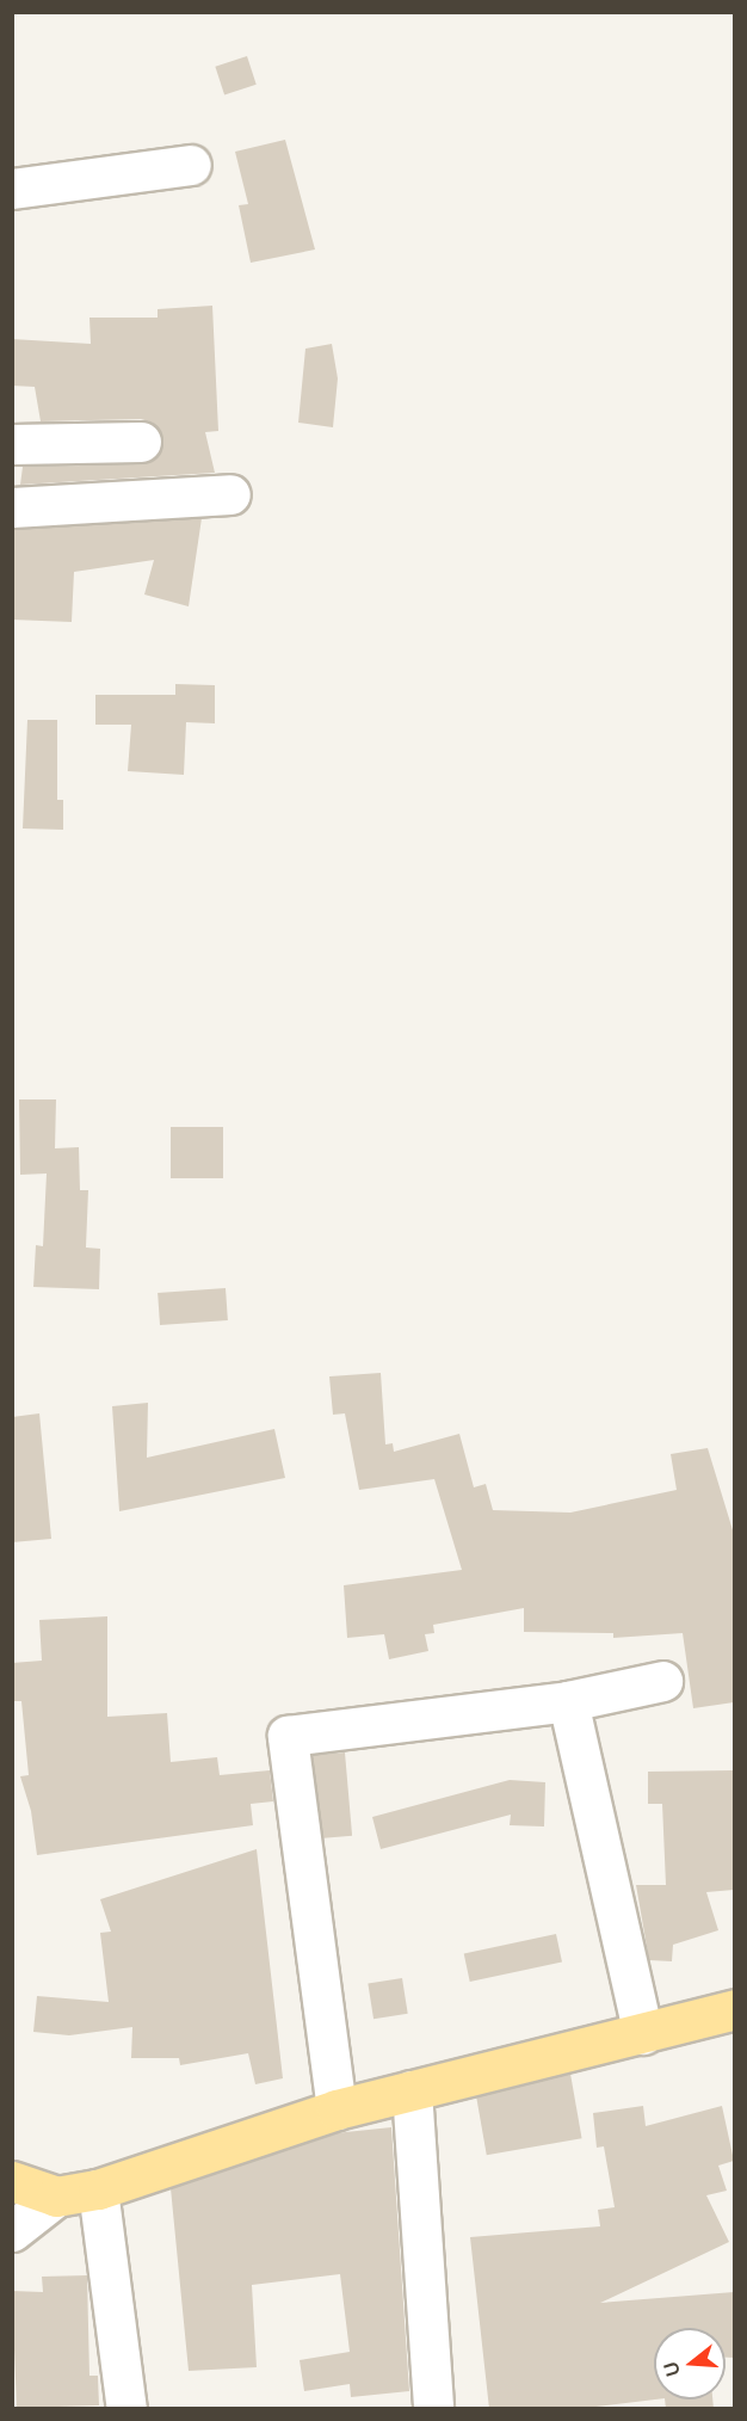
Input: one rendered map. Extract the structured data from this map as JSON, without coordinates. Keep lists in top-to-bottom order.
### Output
{
  "north": "left"
}
